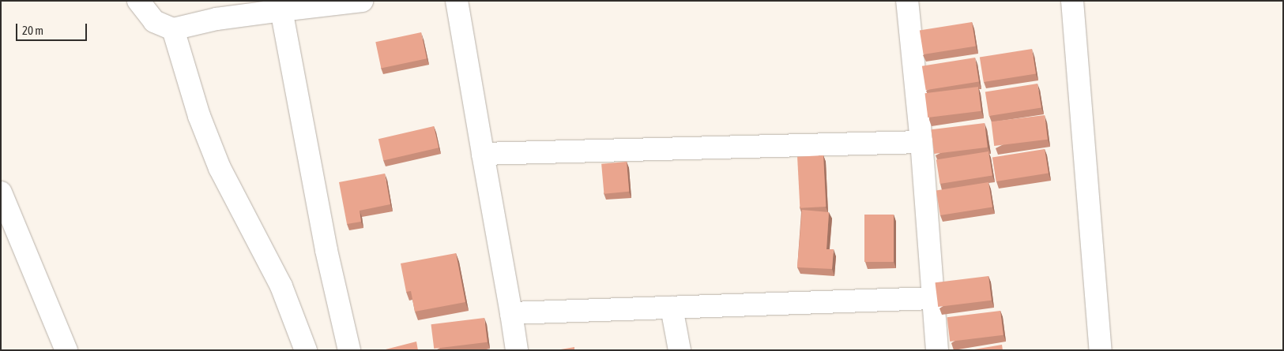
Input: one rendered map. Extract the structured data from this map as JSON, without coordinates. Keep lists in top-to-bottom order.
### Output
{
  "scale_bar": "20 m"
}
